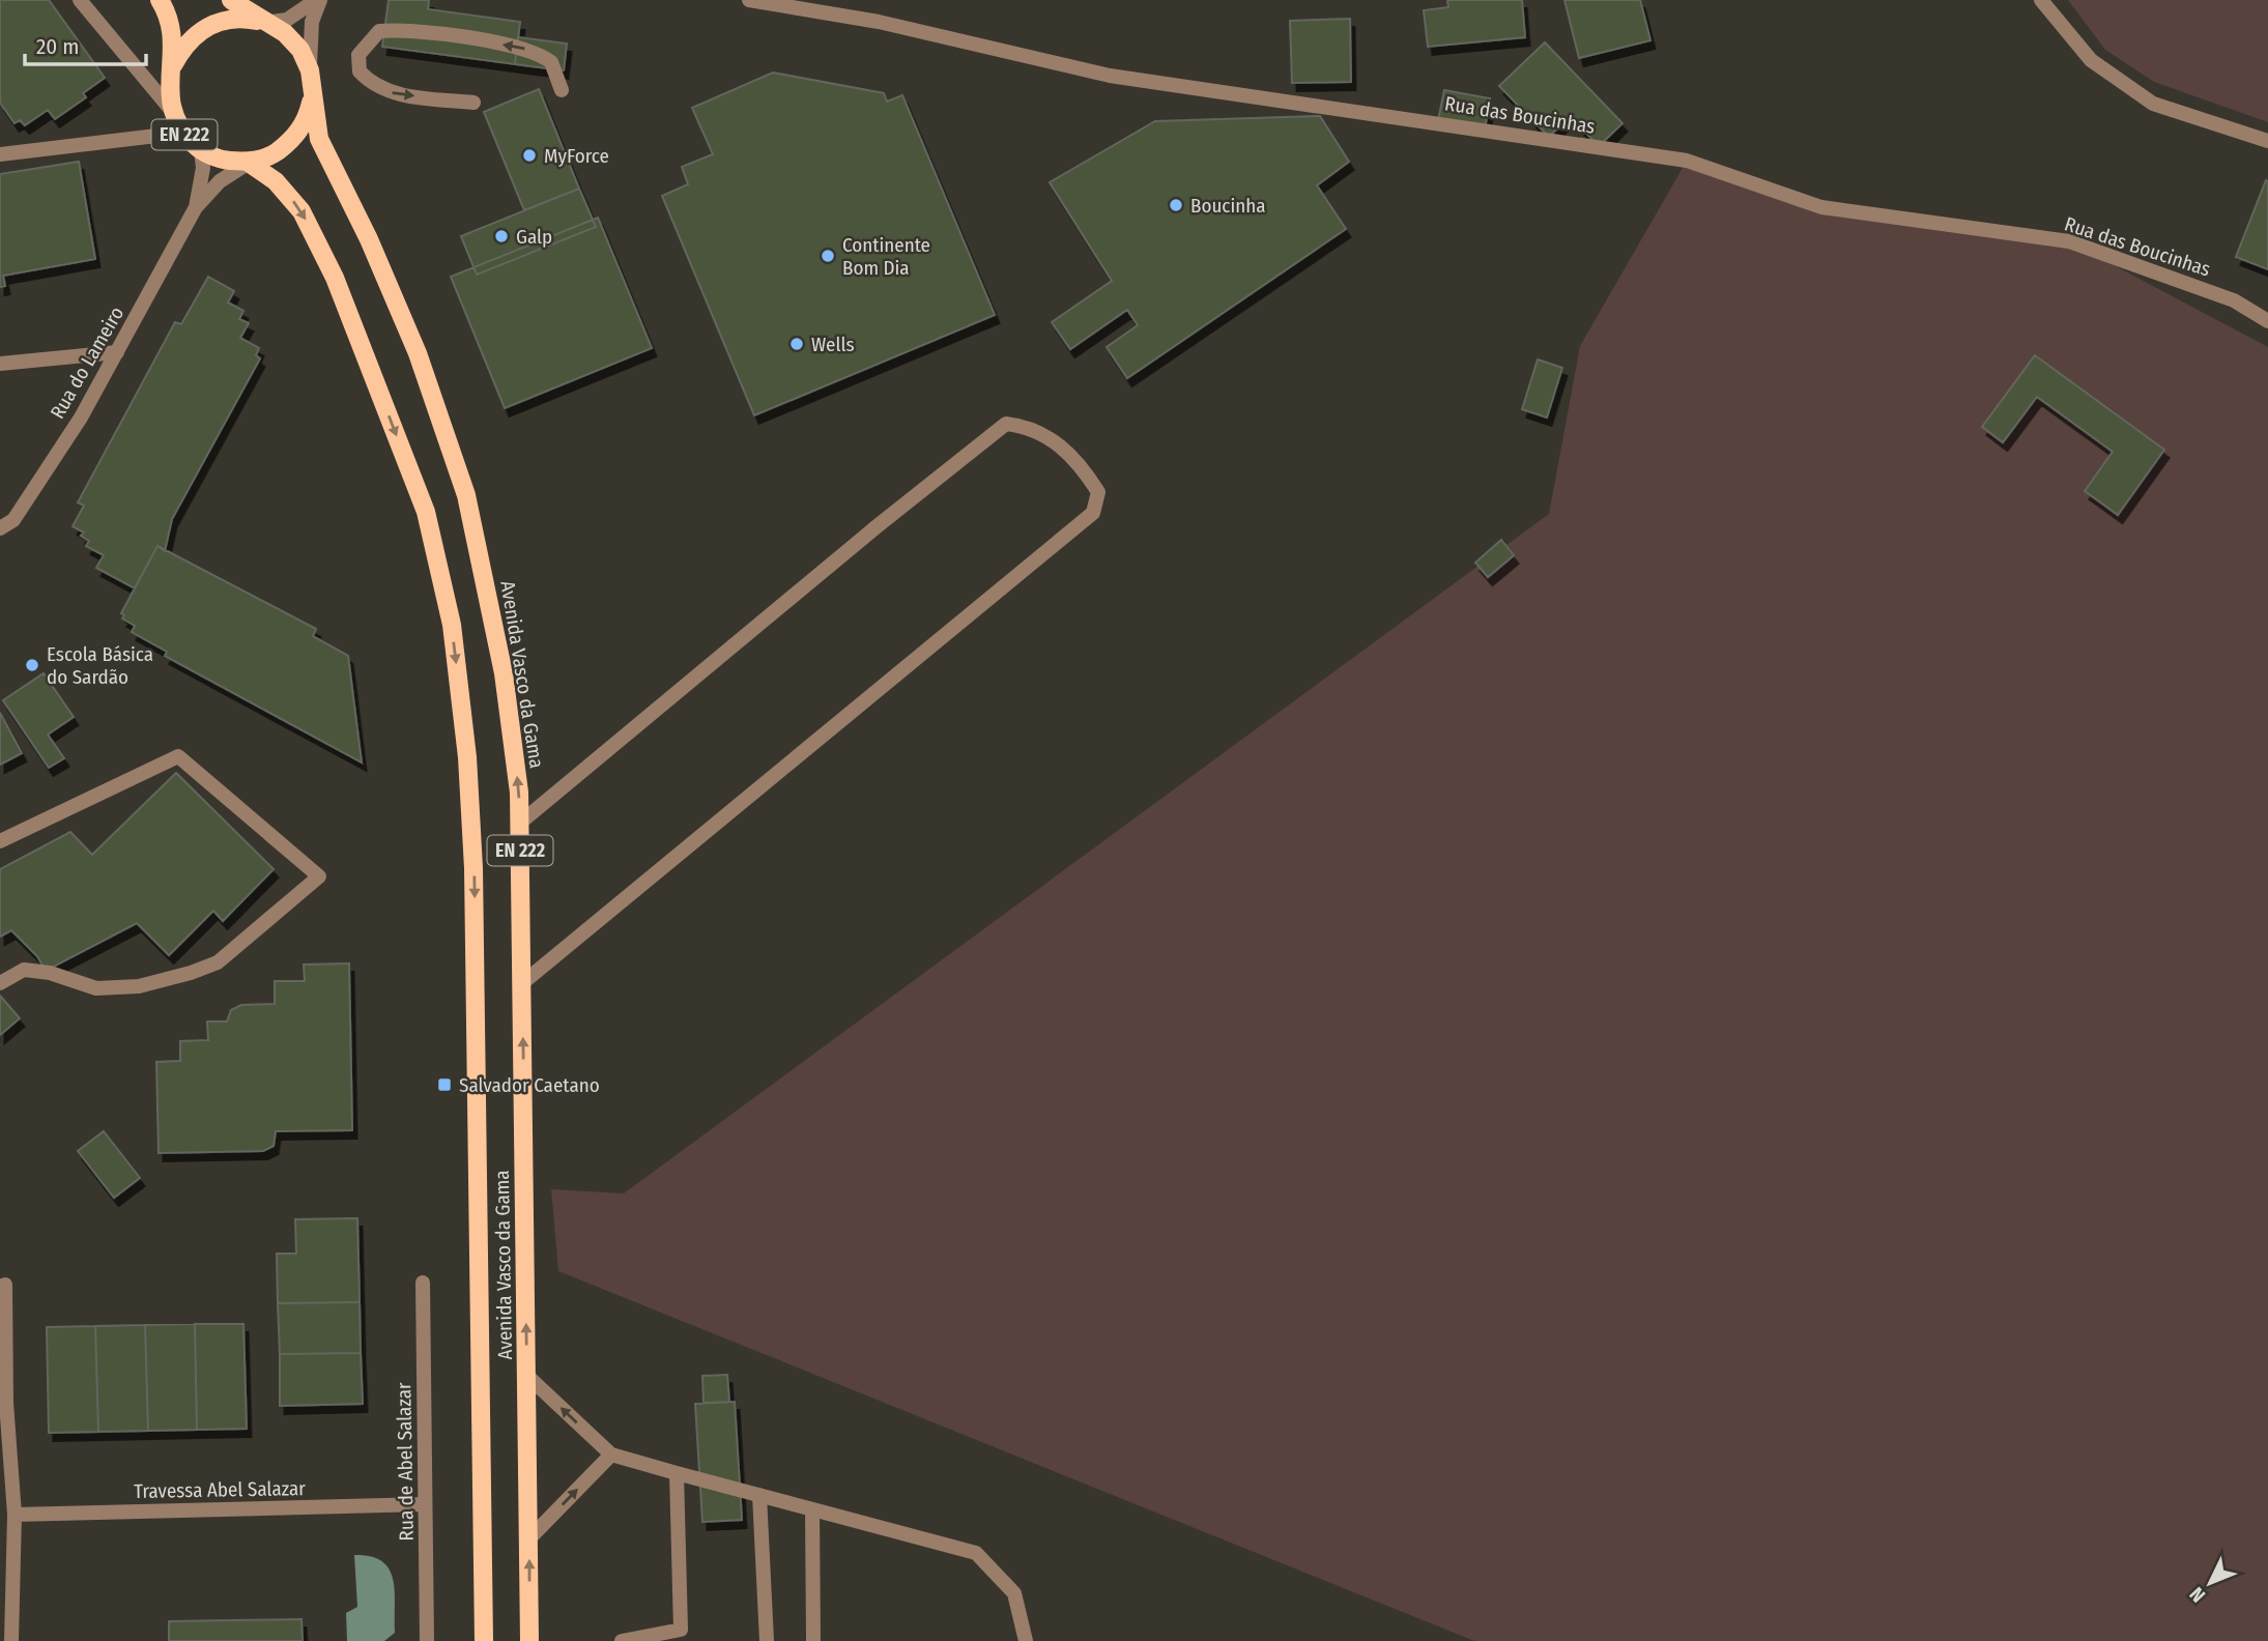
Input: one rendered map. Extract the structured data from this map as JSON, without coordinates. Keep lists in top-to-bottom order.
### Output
{
  "streets": {
    "main road": ["EN 222", "Avenida Vasco da Gama"],
    "street": [
      "Rua das Boucinhas",
      "Rua do Lameiro",
      "Rua de Abel Salazar",
      "Travessa Abel Salazar"
    ]
  },
  "crossings": [
    ["Rua do Lameiro", "Avenida Vasco da Gama"],
    ["Rua de Abel Salazar", "Travessa Abel Salazar"]
  ],
  "places": {
    "other": [
      "MyForce",
      "Boucinha",
      "Galp",
      "Continente Bom Dia",
      "Wells",
      "Escola Básica do Sardão"
    ],
    "transit": ["Salvador Caetano"]
  },
  "scale_bar": "20 m",
  "north": "bottom left"
}
